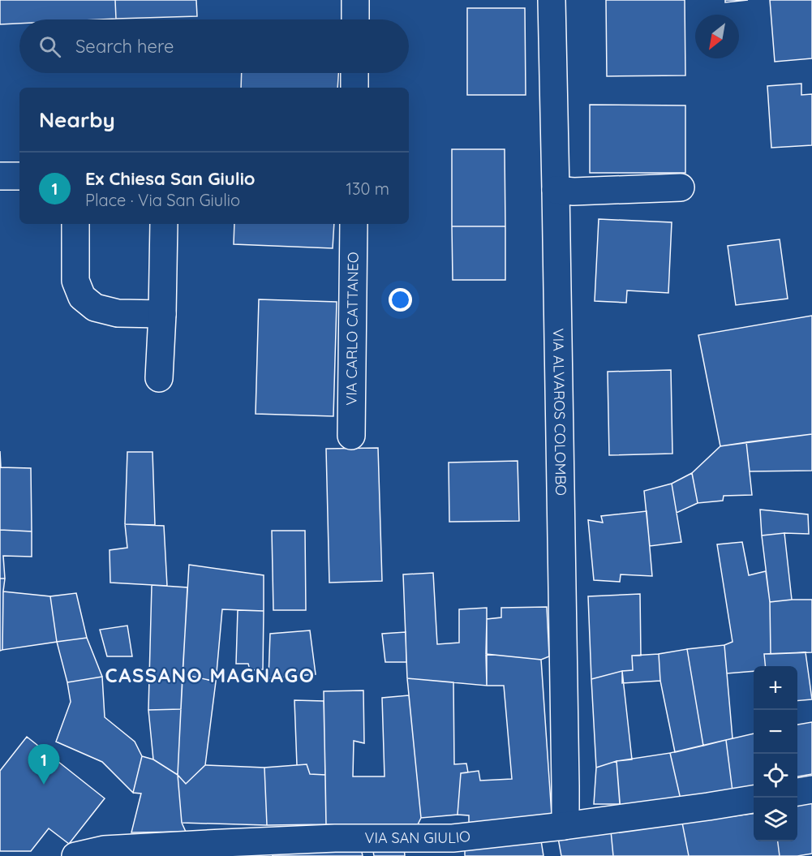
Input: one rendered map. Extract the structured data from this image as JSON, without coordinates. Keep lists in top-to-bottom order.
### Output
{
  "streets": {
    "street": ["VIA CARLO CATTANEO", "VIA ALVAROS COLOMBO", "VIA SAN GIULIO"]
  },
  "crossings": [
    ["VIA ALVAROS COLOMBO", "VIA SAN GIULIO"]
  ],
  "districts": ["CASSANO MAGNAGO"],
  "north": "bottom left",
  "page": {
    "search": "Search here",
    "heading": "Nearby",
    "list": [
      {
        "mark": "1",
        "name": "Ex Chiesa San Giulio",
        "note": "Place · Via San Giulio",
        "value": "130 m"
      }
    ],
    "map_buttons": ["+", "−"],
    "pins": "1"
  }
}
